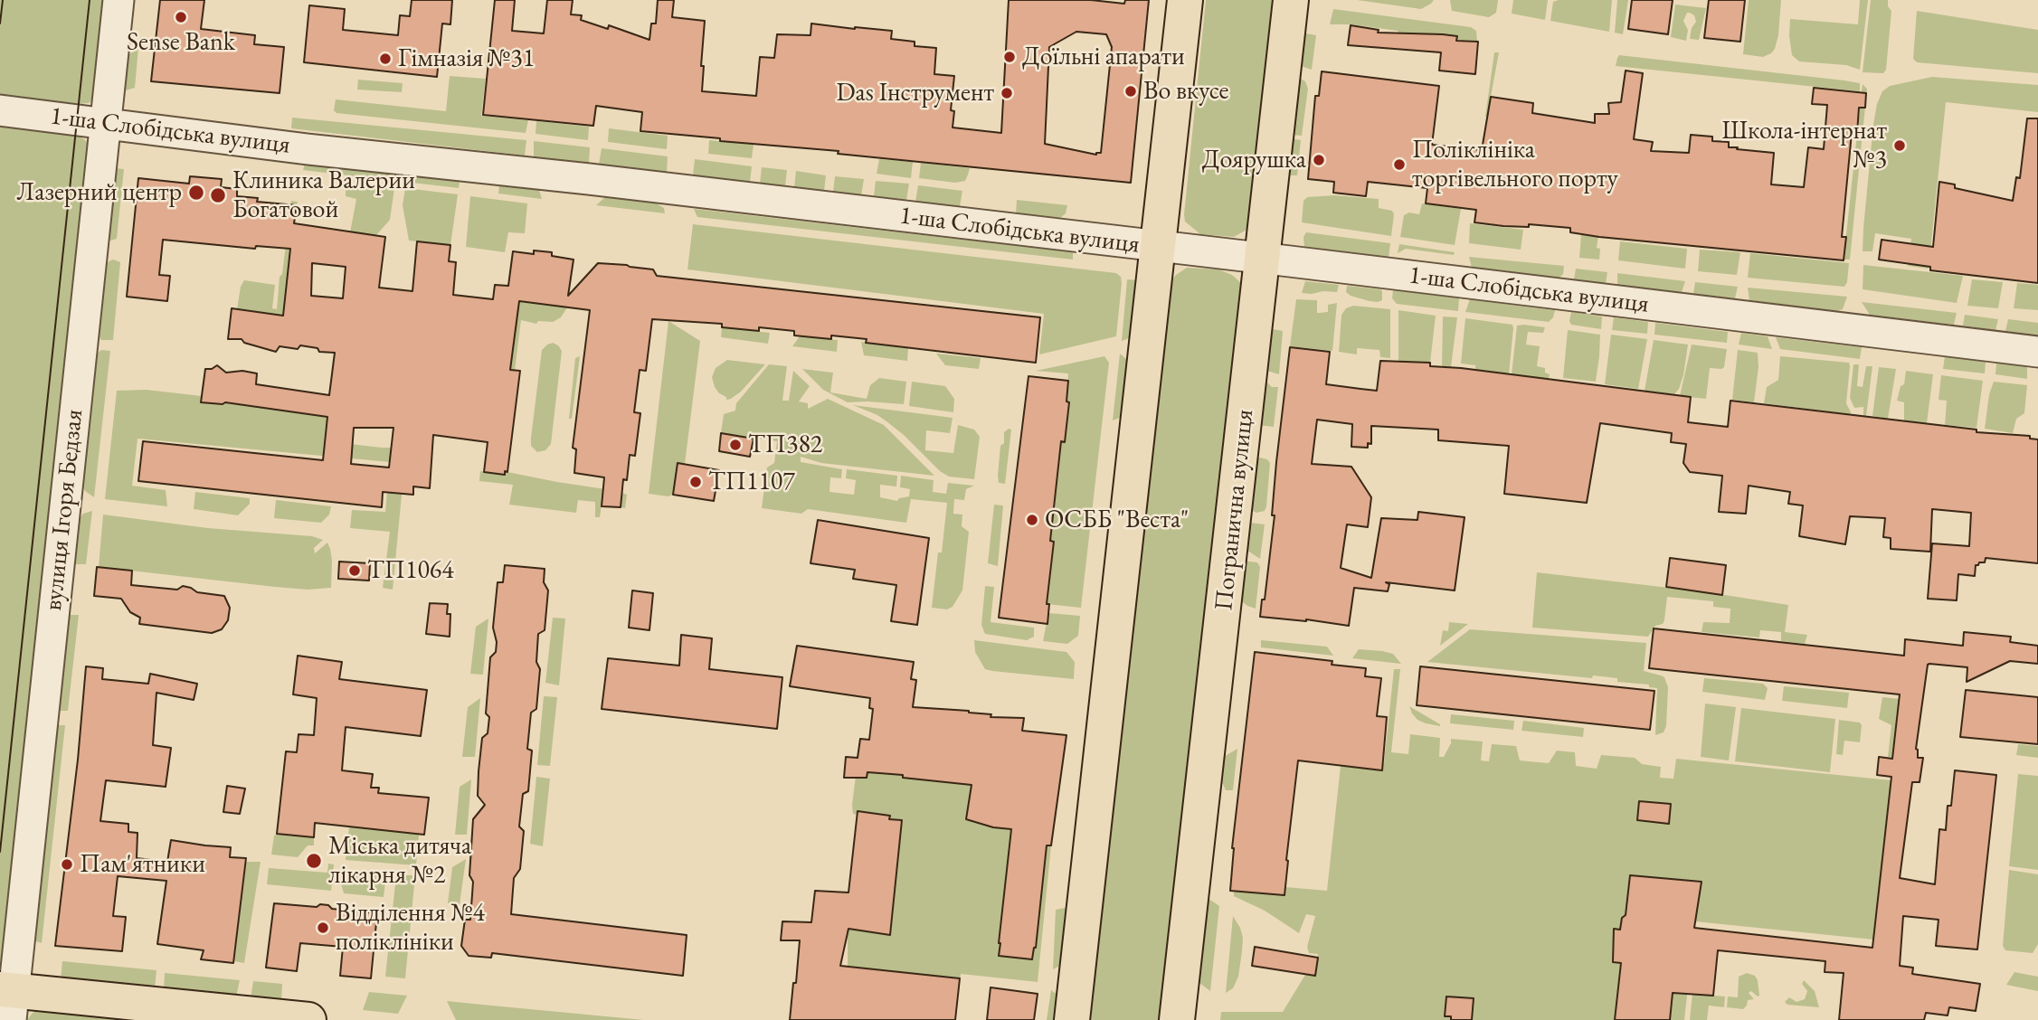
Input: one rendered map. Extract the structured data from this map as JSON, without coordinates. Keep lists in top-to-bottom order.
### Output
{
  "streets": {
    "main road": ["Погранична вулиця"],
    "street": ["1-ша Слобідська вулиця", "вулиця Ігоря Бедзая"]
  },
  "crossings": [
    ["1-ша Слобідська вулиця", "вулиця Ігоря Бедзая"],
    ["1-ша Слобідська вулиця", "Погранична вулиця"]
  ],
  "places": [
    "Sense Bank",
    "Доїльні апарати",
    "Гімназія №31",
    "Во вкусе",
    "Das Інструмент",
    "Школа-інтернат №3",
    "Доярушка",
    "Поліклініка торгівельного порту",
    "Лазерний центр",
    "Клиника Валерии Богатовой",
    "ТП382",
    "ТП1107",
    "ОСББ \"Веста\"",
    "ТП1064",
    "Міська дитяча лікарня №2",
    "Пам'ятники",
    "Відділення №4 поліклініки"
  ]
}
